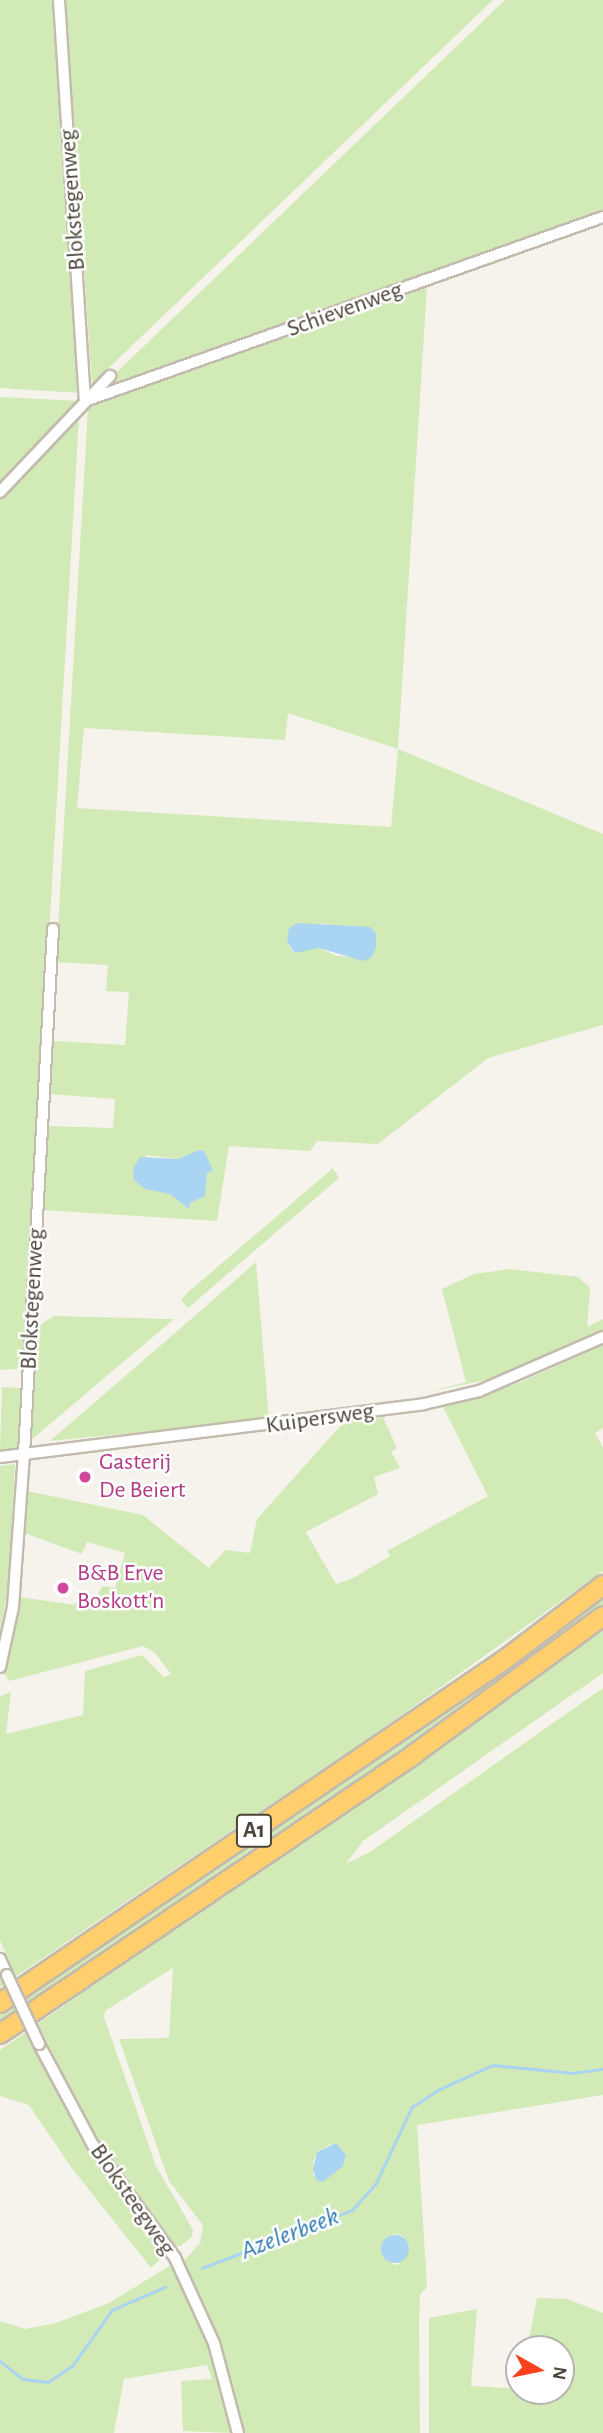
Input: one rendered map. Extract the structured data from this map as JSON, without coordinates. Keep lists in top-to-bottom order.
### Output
{
  "streets": {
    "highway": ["A1"],
    "street": [
      "Blokstegenweg",
      "Schievenweg",
      "Kuipersweg",
      "Bloksteegweg"
    ]
  },
  "crossings": [
    ["Blokstegenweg", "Schievenweg"],
    ["Blokstegenweg", "Kuipersweg"]
  ],
  "water": ["Azelerbeek"],
  "places": ["Gasterij De Beiert", "B&B Erve Boskott'n"],
  "north": "right"
}
